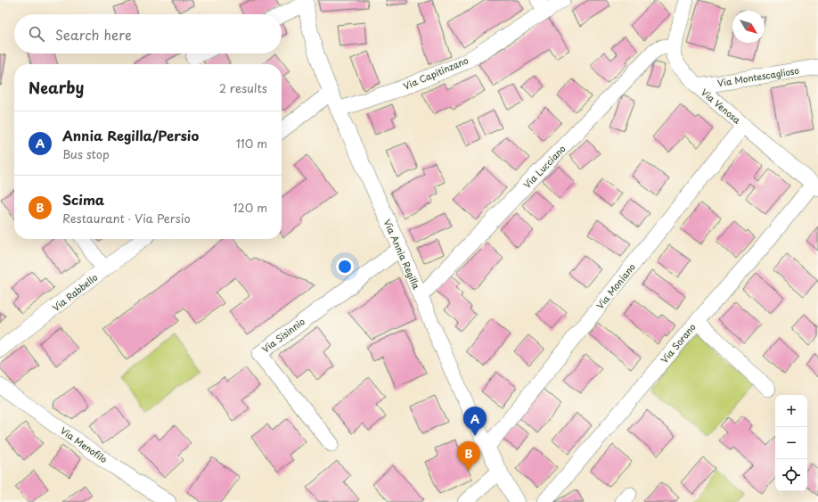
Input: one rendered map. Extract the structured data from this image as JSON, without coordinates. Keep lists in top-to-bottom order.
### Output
{
  "streets": {
    "street": [
      "Via Capitinzano",
      "Via Montescaglioso",
      "Via Venosa",
      "Via Lucciano",
      "Via Annia Regilla",
      "Via Moniano",
      "Via Rabbello",
      "Via Sisinnio",
      "Via Sorano",
      "Via Menofilo"
    ]
  },
  "crossings": [
    ["Via Capitinzano", "Via Annia Regilla"],
    ["Via Montescaglioso", "Via Venosa"],
    ["Via Venosa", "Via Lucciano"],
    ["Via Venosa", "Via Moniano"],
    ["Via Venosa", "Via Sorano"],
    ["Via Lucciano", "Via Annia Regilla"],
    ["Via Annia Regilla", "Via Moniano"],
    ["Via Annia Regilla", "Via Sisinnio"]
  ],
  "north": "bottom right",
  "page": {
    "search": "Search here",
    "heading": ["Nearby", "2 results"],
    "list": [
      {
        "mark": "A",
        "name": "Annia Regilla/Persio",
        "note": "Bus stop",
        "value": "110 m"
      },
      {
        "mark": "B",
        "name": "Scima",
        "note": "Restaurant · Via Persio",
        "value": "120 m"
      }
    ],
    "map_buttons": ["+", "−"],
    "pins": ["A", "B"]
  }
}
